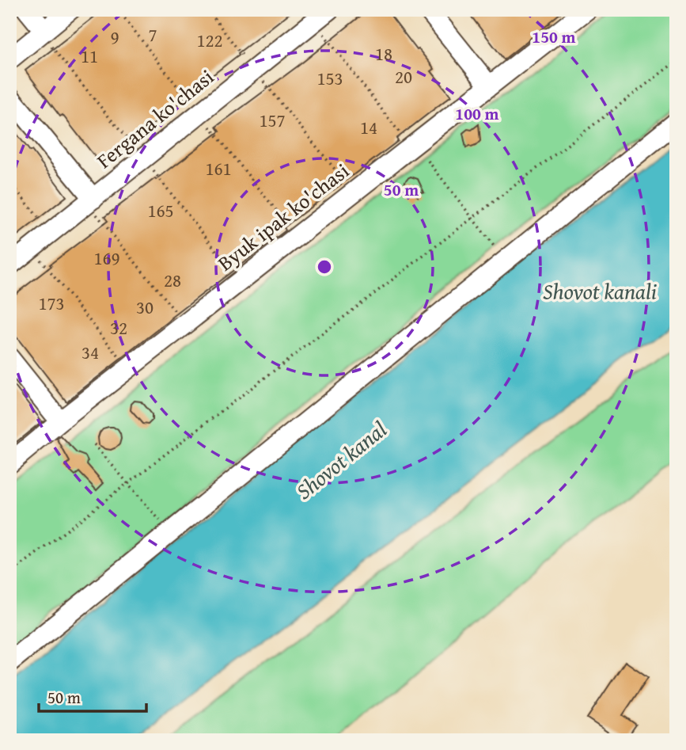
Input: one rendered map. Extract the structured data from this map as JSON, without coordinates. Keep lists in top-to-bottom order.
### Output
{
  "streets": {
    "street": ["Fergana ko'chasi", "Byuk ipak ko'chasi"]
  },
  "water": ["Shovot kanali", "Shovot kanal"],
  "house_numbers": [
    "7",
    "9",
    "122",
    "18",
    "11",
    "20",
    "153",
    "157",
    "14",
    "161",
    "165",
    "169",
    "28",
    "173",
    "30",
    "32",
    "34"
  ],
  "scale_bar": "50 m",
  "rings": ["150 m", "100 m", "50 m"]
}
